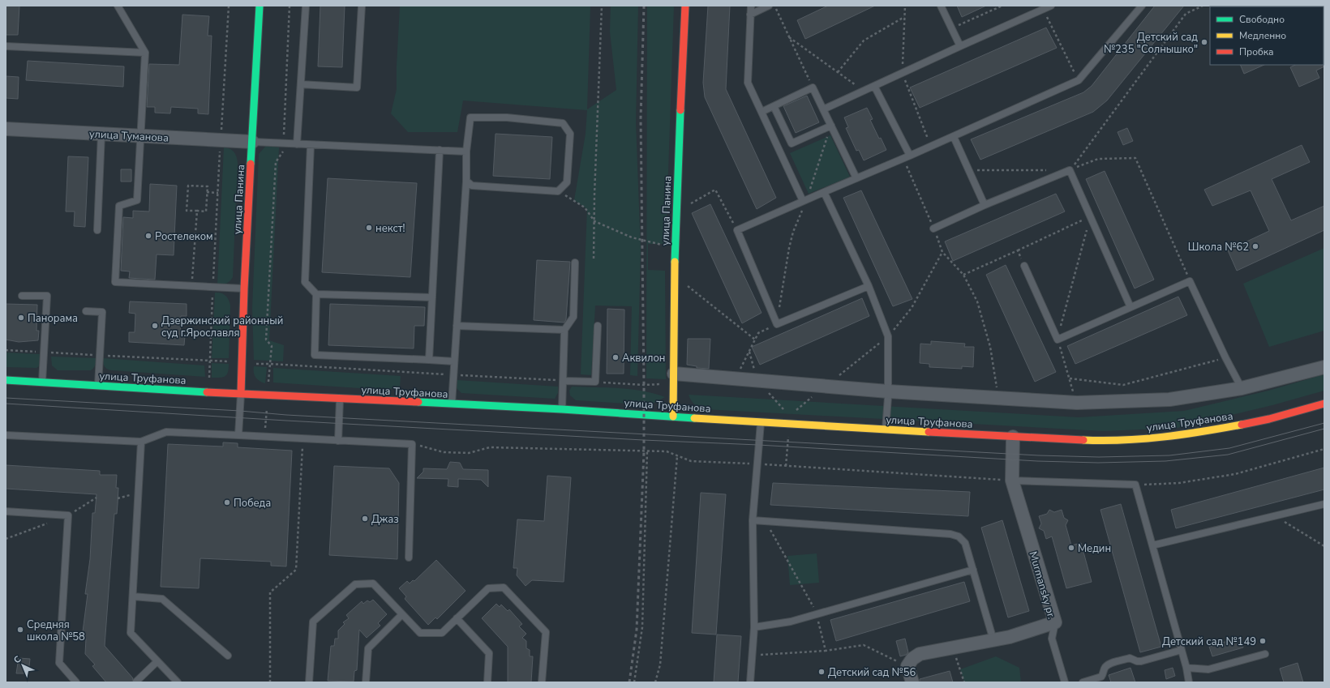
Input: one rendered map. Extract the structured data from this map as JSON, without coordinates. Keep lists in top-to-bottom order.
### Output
{
  "streets": {
    "street": [
      "улица Туманова",
      "улица Панина",
      "улица Труфанова",
      "Murmansky pr."
    ]
  },
  "crossings": [
    ["улица Туманова", "улица Панина"],
    ["улица Панина", "улица Труфанова"],
    ["улица Труфанова", "Murmansky pr."]
  ],
  "places": [
    "Детский сад №235 \"Солнышко\"",
    "некст!",
    "Ростелеком",
    "Школа №62",
    "Панорама",
    "Дзержинский районный суд г.Ярославля",
    "Аквилон",
    "Победа",
    "Джаз",
    "Медин",
    "Средняя школа №58",
    "Детский сад №149",
    "Детский сад №56"
  ],
  "legend": ["Свободно", "Медленно", "Пробка"],
  "north": "top left"
}
